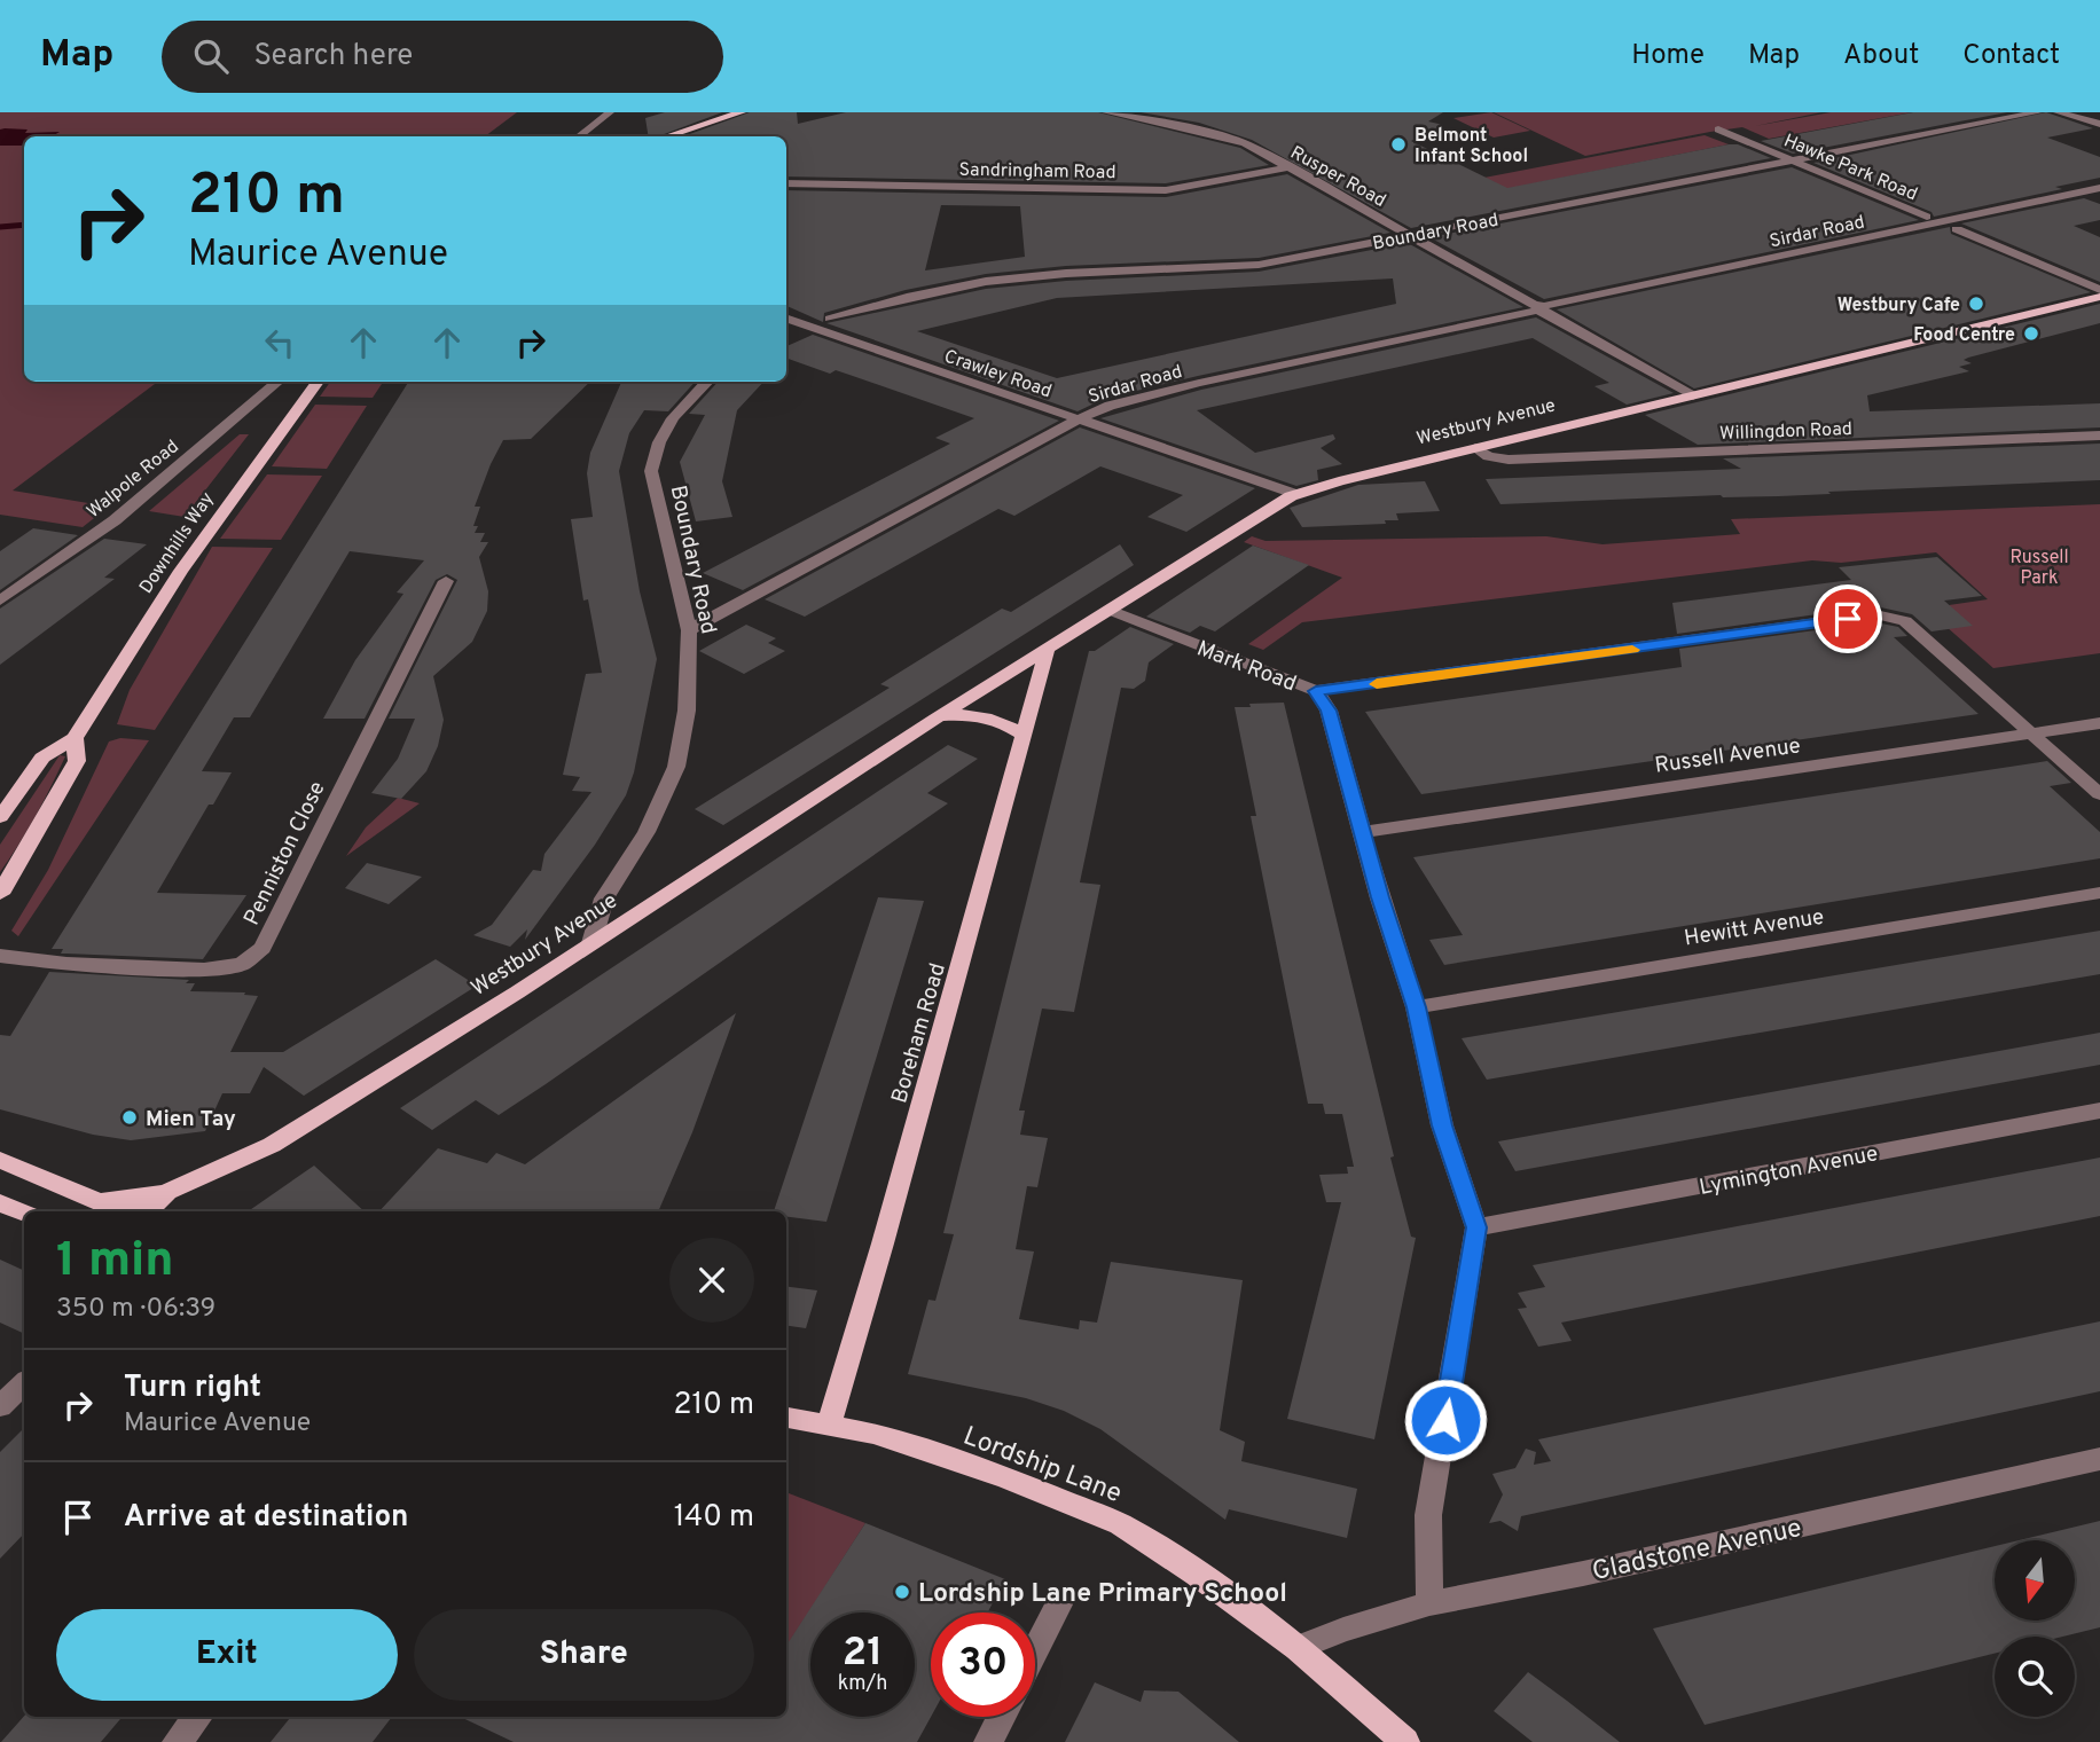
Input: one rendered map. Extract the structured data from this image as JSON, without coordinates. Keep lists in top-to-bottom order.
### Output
{
  "streets": {
    "main road": [
      "Westbury Avenue",
      "Downhills Way",
      "Boreham Road",
      "Lordship Lane"
    ],
    "street": [
      "Hawke Park Road",
      "Sandringham Road",
      "Rusper Road",
      "Boundary Road",
      "Sirdar Road",
      "Crawley Road",
      "Willingdon Road",
      "Walpole Road",
      "Mark Road",
      "Russell Avenue",
      "Penniston Close",
      "Hewitt Avenue",
      "Lymington Avenue",
      "Gladstone Avenue"
    ]
  },
  "crossings": [
    ["Hawke Park Road", "Boundary Road"],
    ["Sandringham Road", "Rusper Road"],
    ["Rusper Road", "Boundary Road"],
    ["Rusper Road", "Sirdar Road"],
    ["Rusper Road", "Westbury Avenue"],
    ["Boundary Road", "Sirdar Road"],
    ["Boundary Road", "Westbury Avenue"],
    ["Sirdar Road", "Crawley Road"],
    ["Crawley Road", "Westbury Avenue"],
    ["Westbury Avenue", "Willingdon Road"],
    ["Westbury Avenue", "Mark Road"],
    ["Westbury Avenue", "Boreham Road"],
    ["Mark Road", "Russell Avenue"],
    ["Mark Road", "Hewitt Avenue"],
    ["Mark Road", "Lymington Avenue"],
    ["Mark Road", "Gladstone Avenue"],
    ["Boreham Road", "Lordship Lane"],
    ["Lordship Lane", "Gladstone Avenue"]
  ],
  "parks": ["Russell Park"],
  "places": [
    "Belmont Infant School",
    "Westbury Cafe",
    "Food Centre",
    "Mien Tay",
    "Lordship Lane Primary School"
  ],
  "north": "bottom",
  "page": {
    "header": "Map",
    "search": "Search here",
    "nav": [
      "Home",
      "Map",
      "About",
      "Contact"
    ],
    "turn": ["210 m", "Maurice Avenue"],
    "heading": ["1 min", "350 m · 06:39"],
    "list": [
      {
        "name": "Turn right",
        "note": "Maurice Avenue",
        "value": "210 m"
      },
      {
        "name": "Arrive at destination",
        "value": "140 m"
      }
    ],
    "buttons": ["Exit", "Share"],
    "speed": "21 km/h",
    "limit": "30"
  }
}
